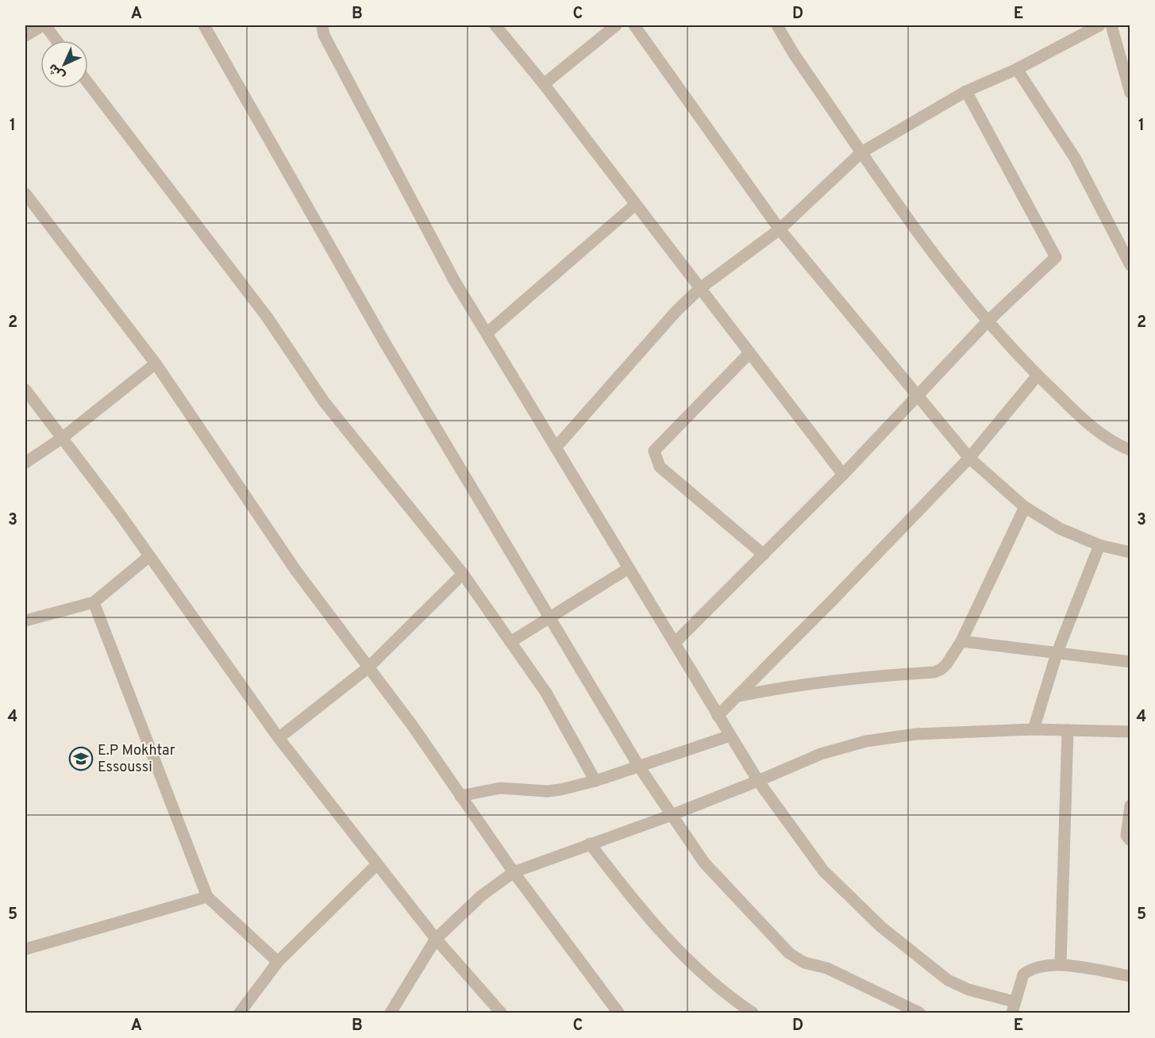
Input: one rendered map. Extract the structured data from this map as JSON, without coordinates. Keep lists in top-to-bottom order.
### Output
{
  "places": {
    "school or university": ["E.P Mokhtar Essoussi"]
  },
  "north": "bottom left",
  "grid": {
    "columns": [
      "A",
      "B",
      "C",
      "D",
      "E"
    ],
    "rows": [
      "1",
      "2",
      "3",
      "4",
      "5"
    ]
  }
}
